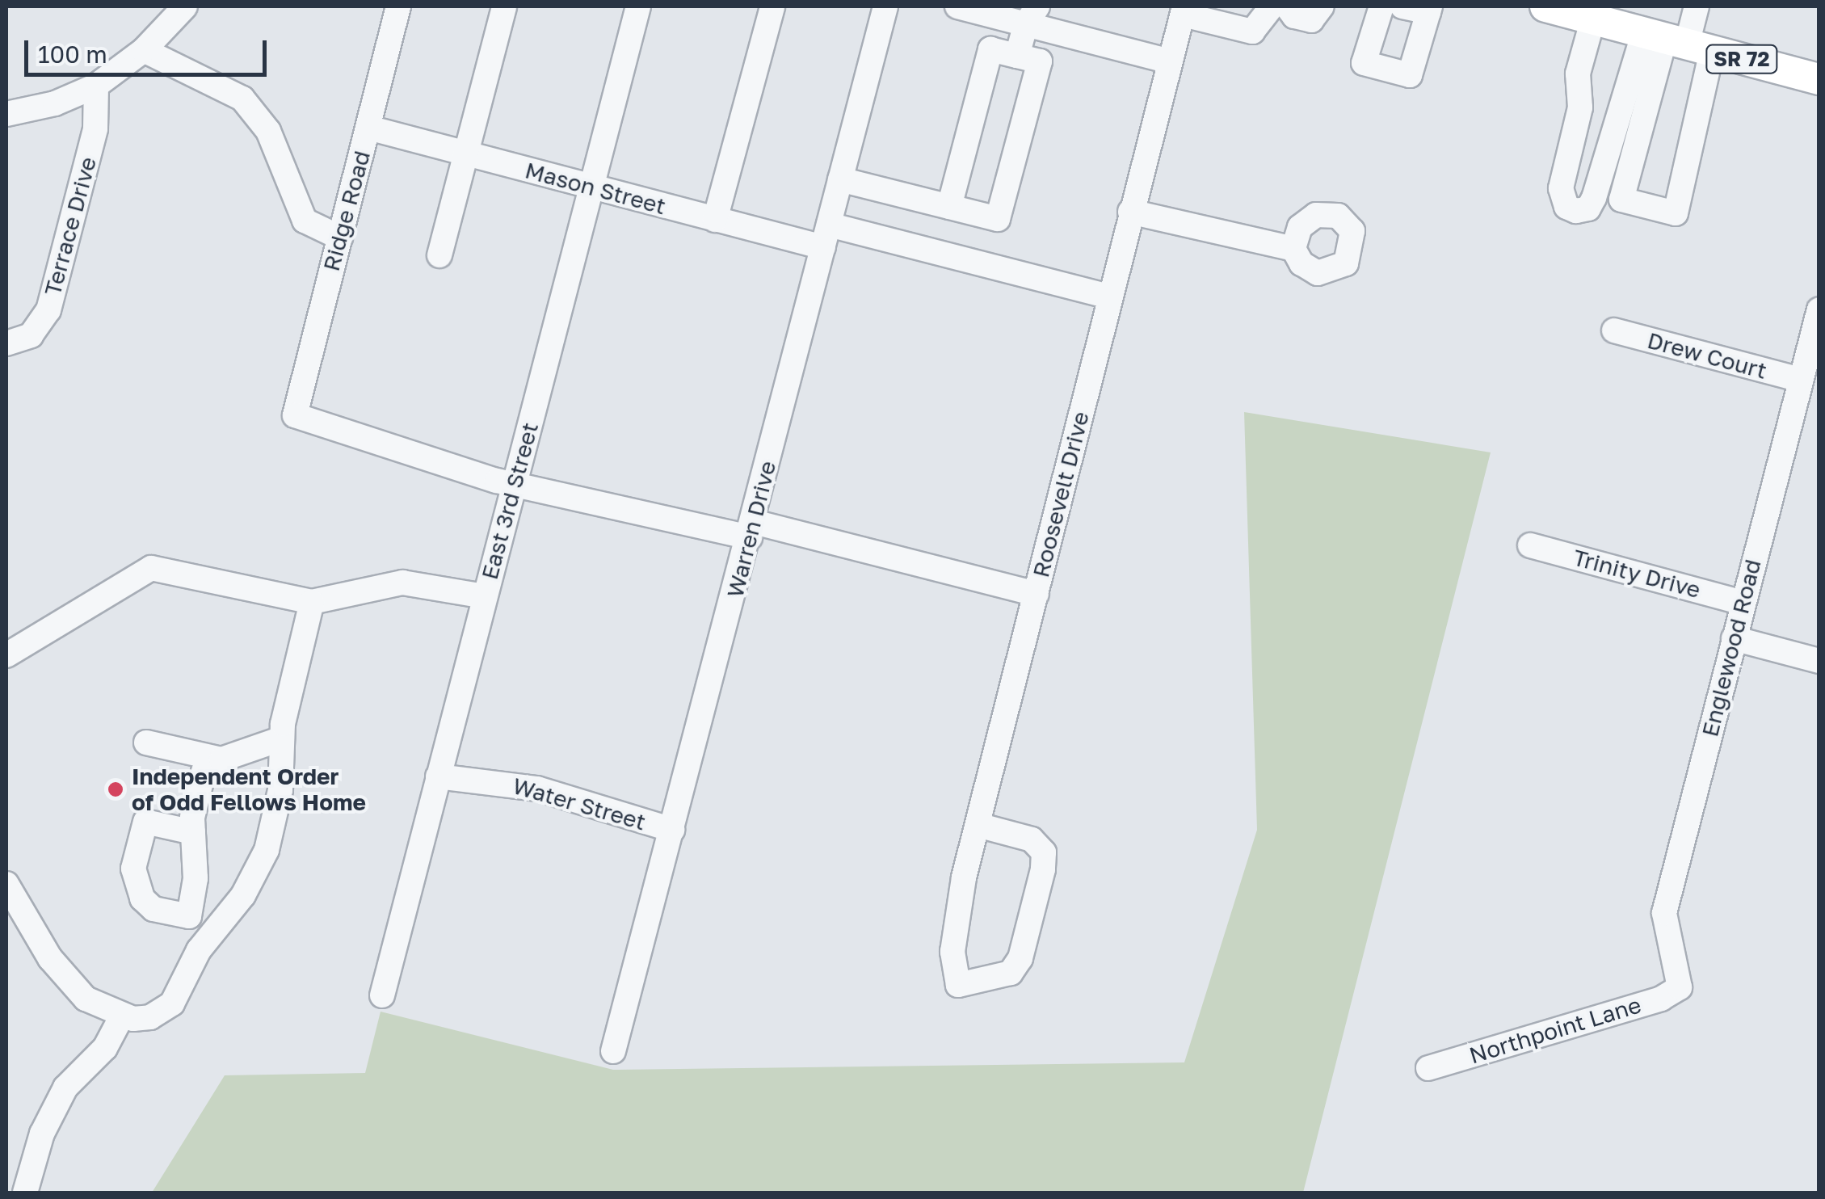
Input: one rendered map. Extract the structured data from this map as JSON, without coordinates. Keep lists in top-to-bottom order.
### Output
{
  "streets": {
    "main road": ["SR 72"],
    "street": [
      "Mason Street",
      "Ridge Road",
      "Terrace Drive",
      "Drew Court",
      "Roosevelt Drive",
      "East 3rd Street",
      "Warren Drive",
      "Trinity Drive",
      "Englewood Road",
      "Water Street",
      "Northpoint Lane"
    ]
  },
  "crossings": [
    ["Mason Street", "Ridge Road"],
    ["Mason Street", "Roosevelt Drive"],
    ["Mason Street", "East 3rd Street"],
    ["Mason Street", "Warren Drive"],
    ["Ridge Road", "East 3rd Street"],
    ["Drew Court", "Englewood Road"],
    ["East 3rd Street", "Water Street"],
    ["Warren Drive", "Water Street"],
    ["Trinity Drive", "Englewood Road"],
    ["Englewood Road", "Northpoint Lane"]
  ],
  "places": ["Independent Order of Odd Fellows Home"],
  "scale_bar": "100 m"
}
